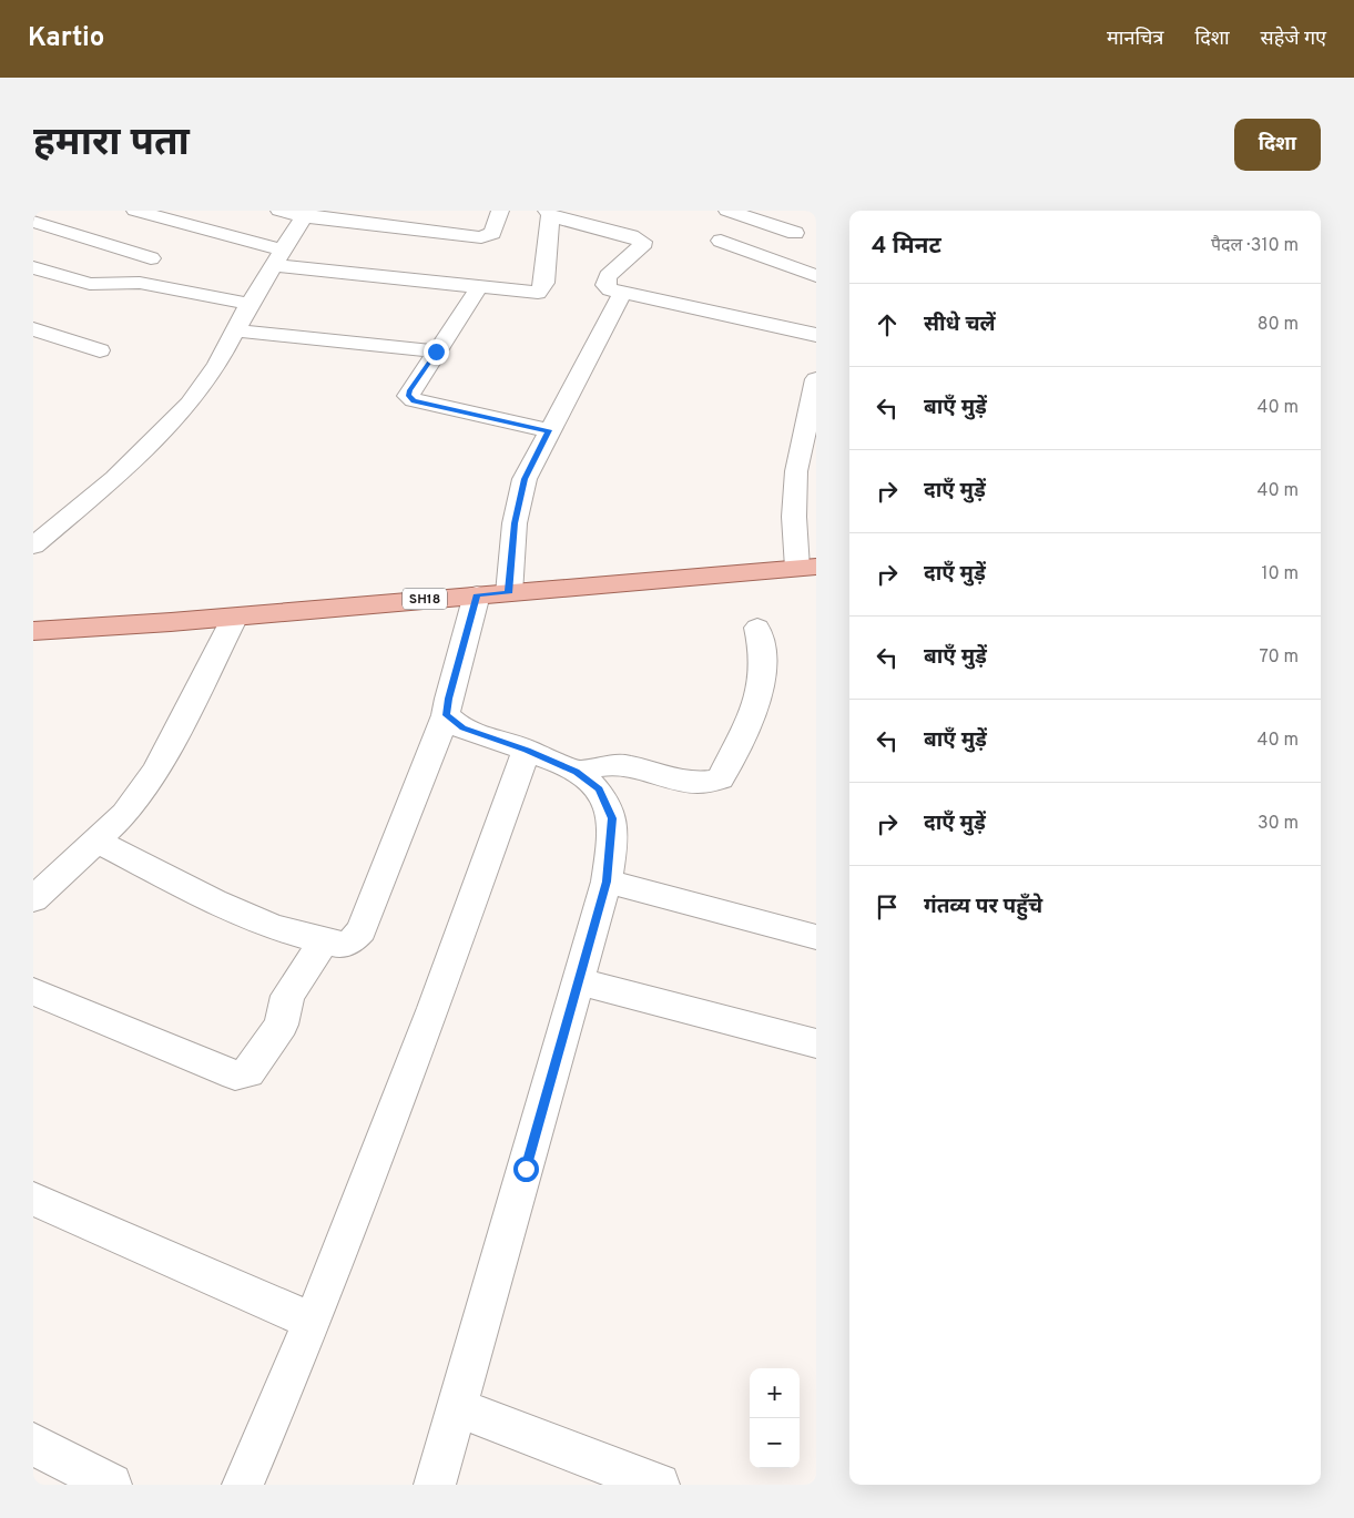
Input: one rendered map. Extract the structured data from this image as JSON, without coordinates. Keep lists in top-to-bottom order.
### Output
{
  "streets": {
    "main road": ["SH18"]
  },
  "page": {
    "header": "Kartio",
    "nav": ["मानचित्र", "दिशा", "सहेजे गए"],
    "buttons": "दिशा",
    "title": "हमारा पता",
    "heading": ["4 मिनट", "पैदल · 310 m"],
    "list": [
      ["सीधे चलें", "80 m"],
      ["बाएँ मुड़ें", "40 m"],
      ["दाएँ मुड़ें", "40 m"],
      ["दाएँ मुड़ें", "10 m"],
      ["बाएँ मुड़ें", "70 m"],
      ["बाएँ मुड़ें", "40 m"],
      ["दाएँ मुड़ें", "30 m"],
      "गंतव्य पर पहुँचे"
    ],
    "map_buttons": ["+", "−"]
  }
}
